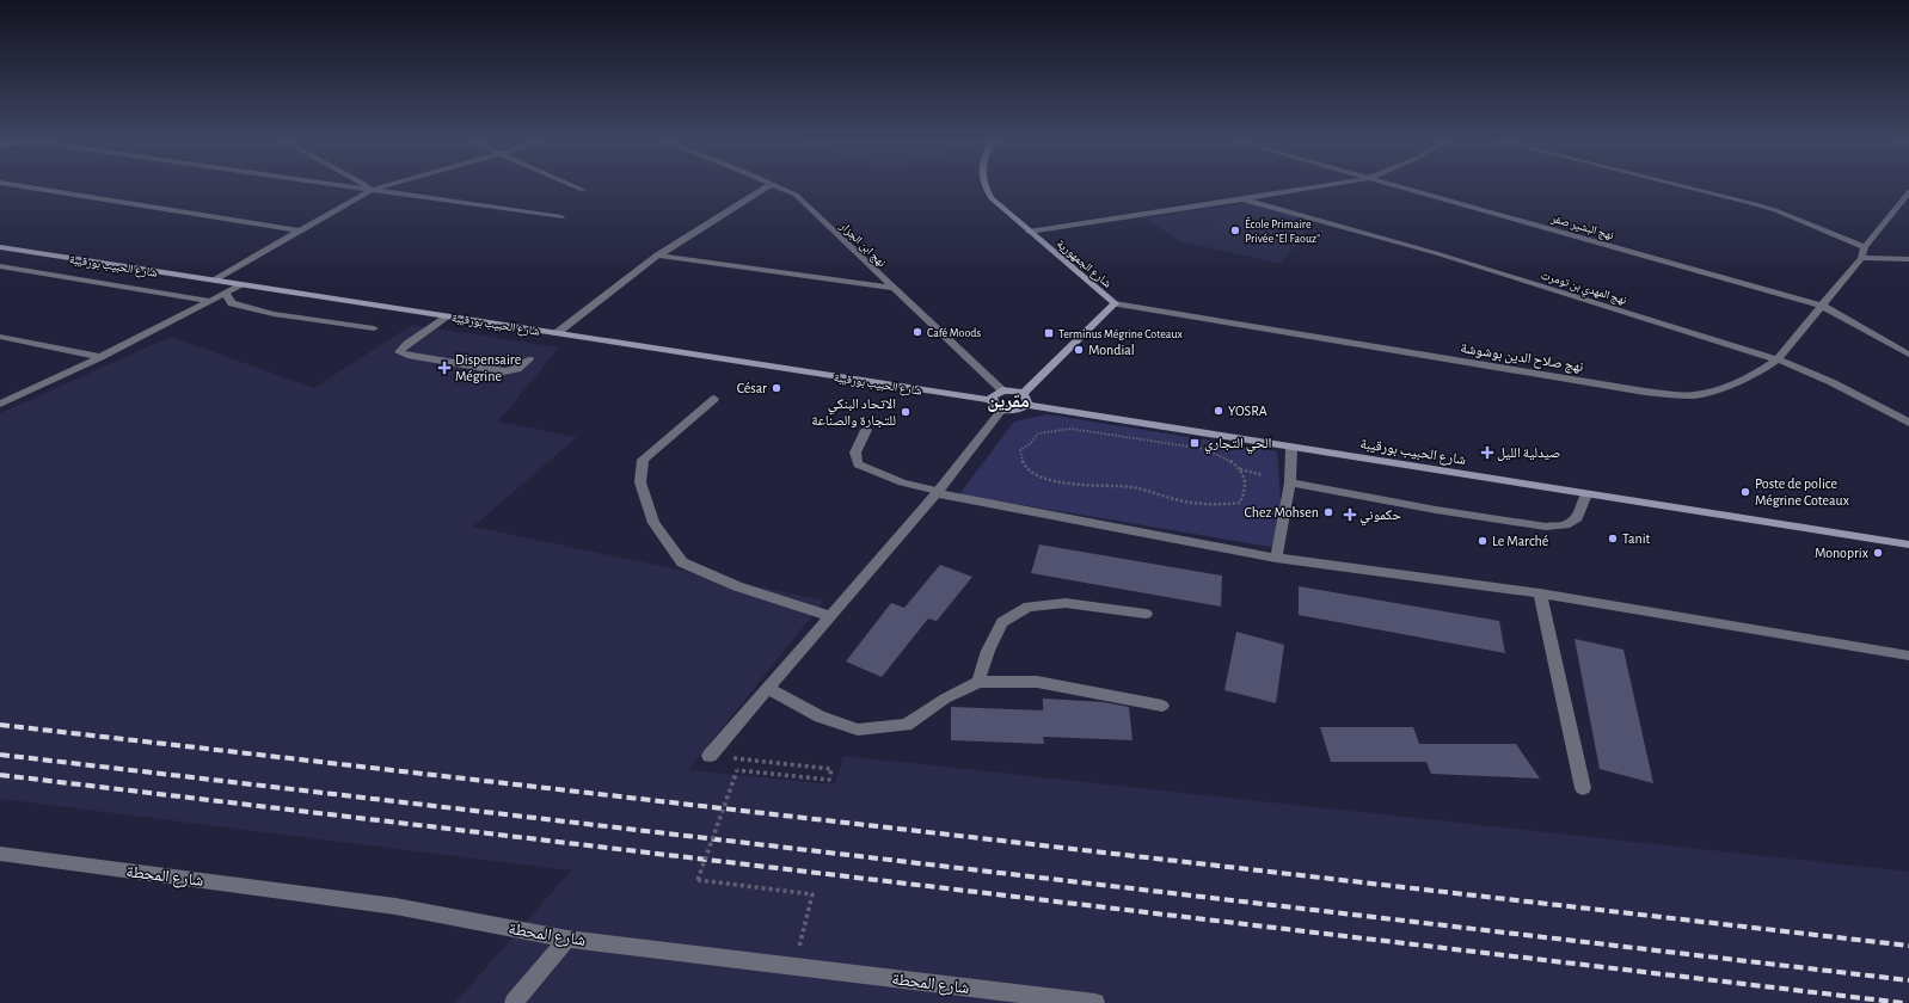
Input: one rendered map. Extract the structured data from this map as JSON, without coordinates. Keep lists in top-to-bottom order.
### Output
{
  "streets": {
    "street": [
      "نهج البشير صفر",
      "نهج ابن الجزار",
      "شارع الجمهورية",
      "شارع الحبيب بورقيبة",
      "نهج المهدي بن تومرت",
      "نهج صلاح الدين بوشوشة",
      "شارع المحطة"
    ]
  },
  "crossings": [
    ["نهج البشير صفر", "نهج صلاح الدين بوشوشة"],
    ["نهج ابن الجزار", "شارع الحبيب بورقيبة"],
    ["شارع الجمهورية", "شارع الحبيب بورقيبة"],
    ["شارع الجمهورية", "نهج صلاح الدين بوشوشة"],
    ["نهج المهدي بن تومرت", "نهج صلاح الدين بوشوشة"]
  ],
  "districts": ["مقرين"],
  "places": {
    "other": [
      "École Primaire Privée \"El Faouz\"",
      "Café Moods",
      "Mondial",
      "César",
      "YOSRA",
      "الاتحاد البنكي للتجارة والصناعة",
      "Poste de police Mégrine Coteaux",
      "Chez Mohsen",
      "Tanit",
      "Le Marché",
      "Monoprix"
    ],
    "transit": ["Terminus Mégrine Coteaux", "الحي التجاري"],
    "health": ["Dispensaire Mégrine", "صيدلية الليل", "حكموني"]
  }
}
